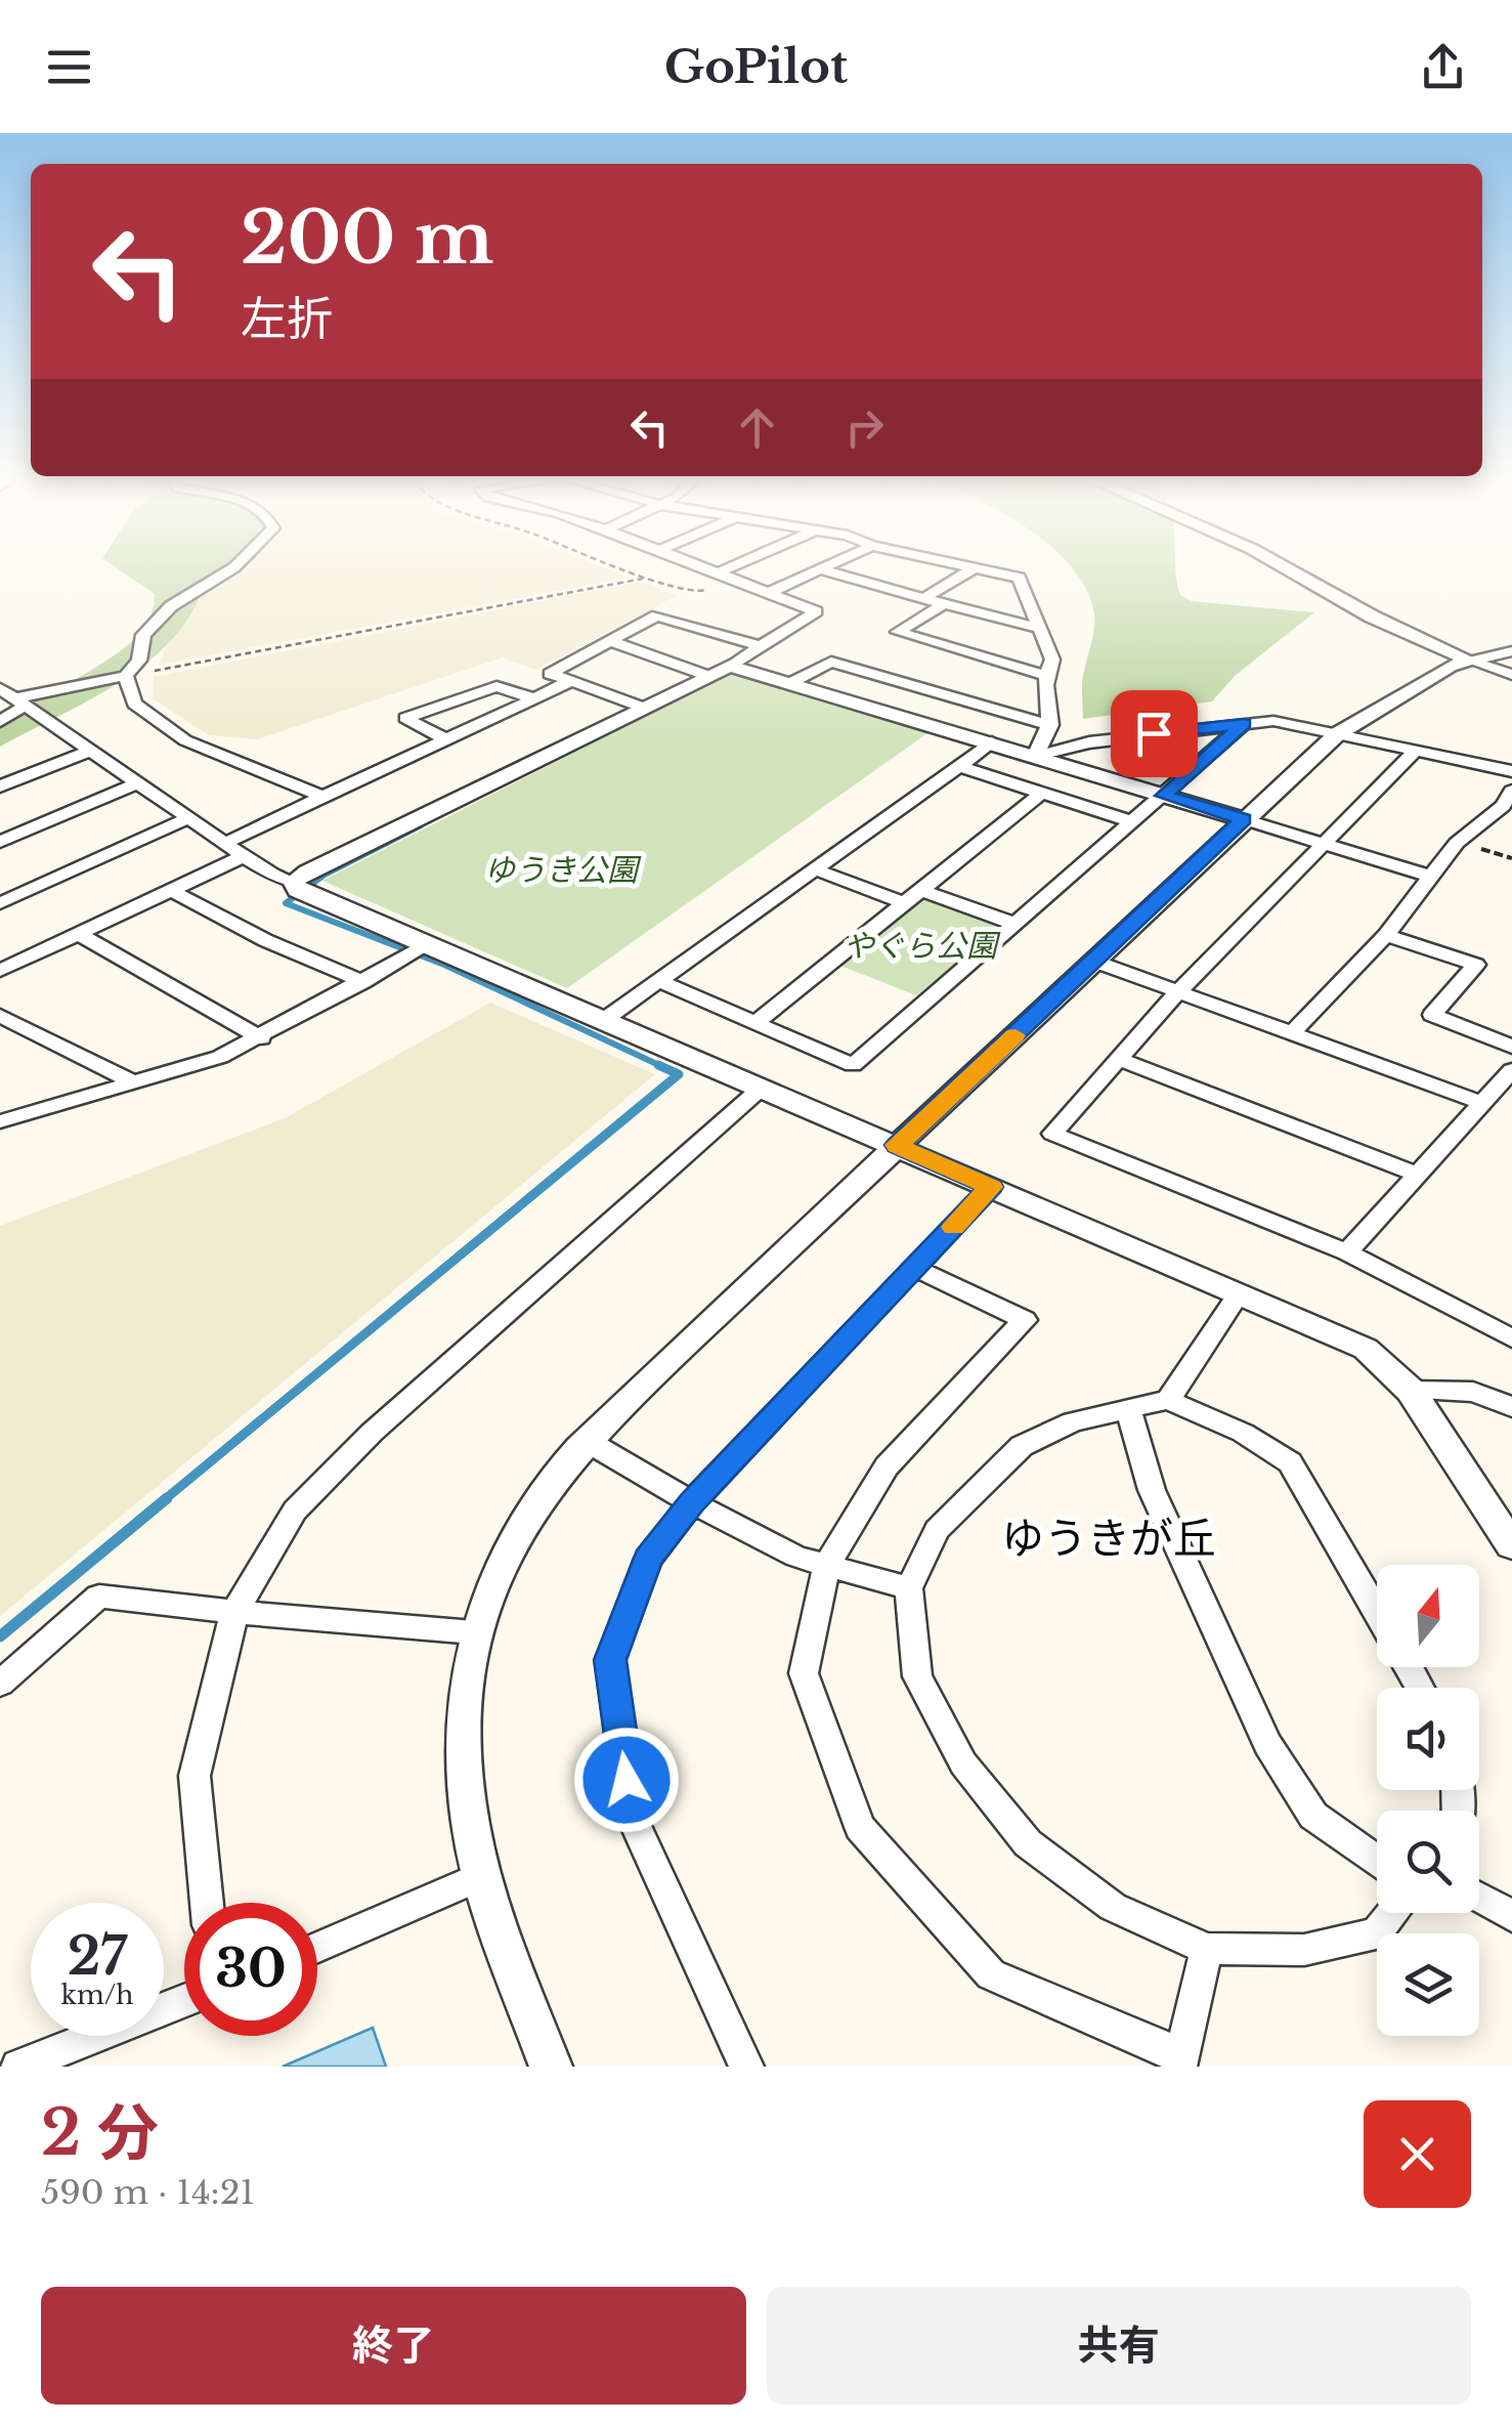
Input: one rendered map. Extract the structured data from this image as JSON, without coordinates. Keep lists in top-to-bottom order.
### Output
{
  "districts": ["ゆうきが丘"],
  "parks": ["ゆうき公園", "やぐら公園"],
  "north": "top",
  "page": {
    "header": "GoPilot",
    "turn": ["200 m", "左折"],
    "speed": "27 km/h",
    "limit": "30",
    "heading": ["2 分", "590 m · 14:21"],
    "buttons": ["終了", "共有"]
  }
}
